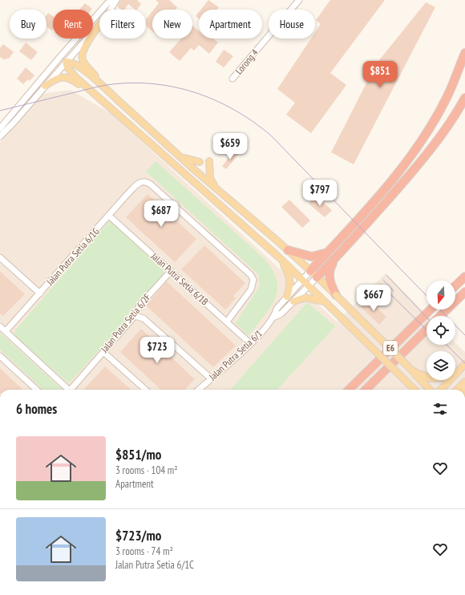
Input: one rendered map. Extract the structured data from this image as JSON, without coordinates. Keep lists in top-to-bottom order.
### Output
{
  "streets": {
    "highway": ["E6"],
    "street": [
      "Lorong 4",
      "Jalan Putra Setia 6/1G",
      "Jalan Putra Setia 6/1B",
      "Jalan Putra Setia 6/2F",
      "Jalan Putra Setia 6/1"
    ]
  },
  "crossings": [
    ["Jalan Putra Setia 6/1G", "Jalan Putra Setia 6/1B"],
    ["Jalan Putra Setia 6/1B", "Jalan Putra Setia 6/2F"],
    ["Jalan Putra Setia 6/1B", "Jalan Putra Setia 6/1"]
  ],
  "north": "bottom",
  "page": {
    "chip": [
      "Buy",
      "Rent",
      "Filters",
      "New",
      "Apartment",
      "House"
    ],
    "price": [
      "$851",
      "$659",
      "$797",
      "$687",
      "$667",
      "$723"
    ],
    "heading": "6 homes",
    "list": [
      {
        "name": "$851/mo",
        "note": "3 rooms · 104 m² · Apartment"
      },
      {
        "name": "$723/mo",
        "note": "3 rooms · 74 m² · Jalan Putra Setia 6/1C"
      }
    ]
  }
}
